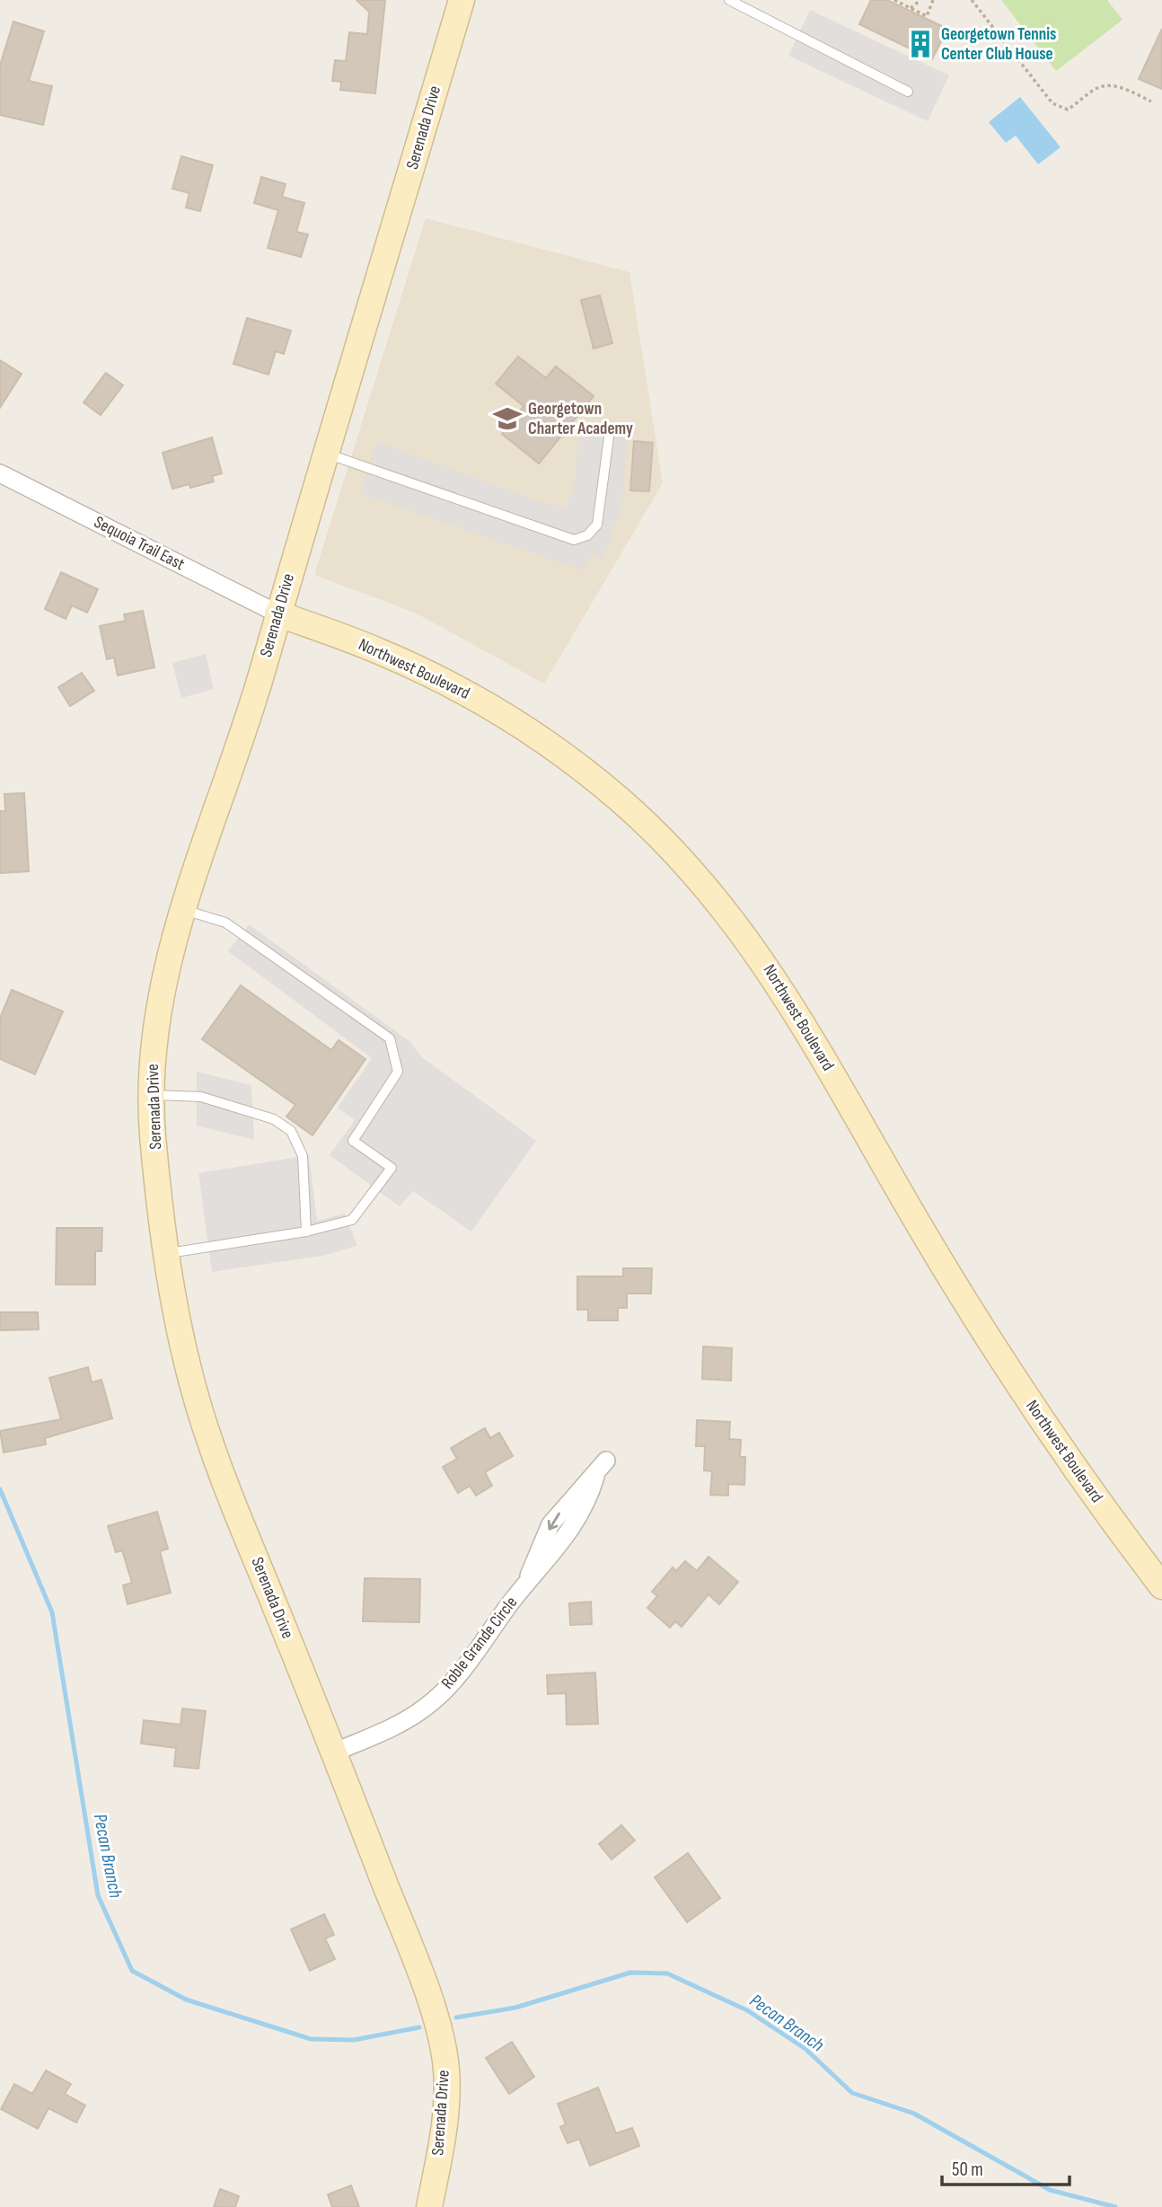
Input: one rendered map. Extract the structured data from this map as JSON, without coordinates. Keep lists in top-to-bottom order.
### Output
{
  "streets": {
    "street": [
      "Serenada Drive",
      "Sequoia Trail East",
      "Northwest Boulevard",
      "Roble Grande Circle"
    ]
  },
  "crossings": [
    ["Serenada Drive", "Sequoia Trail East"],
    ["Serenada Drive", "Northwest Boulevard"],
    ["Serenada Drive", "Roble Grande Circle"],
    ["Sequoia Trail East", "Northwest Boulevard"]
  ],
  "water": ["Pecan Branch"],
  "places": {
    "building": ["Georgetown Tennis Center Club House"],
    "school or university": ["Georgetown Charter Academy"]
  },
  "scale_bar": "50 m"
}
